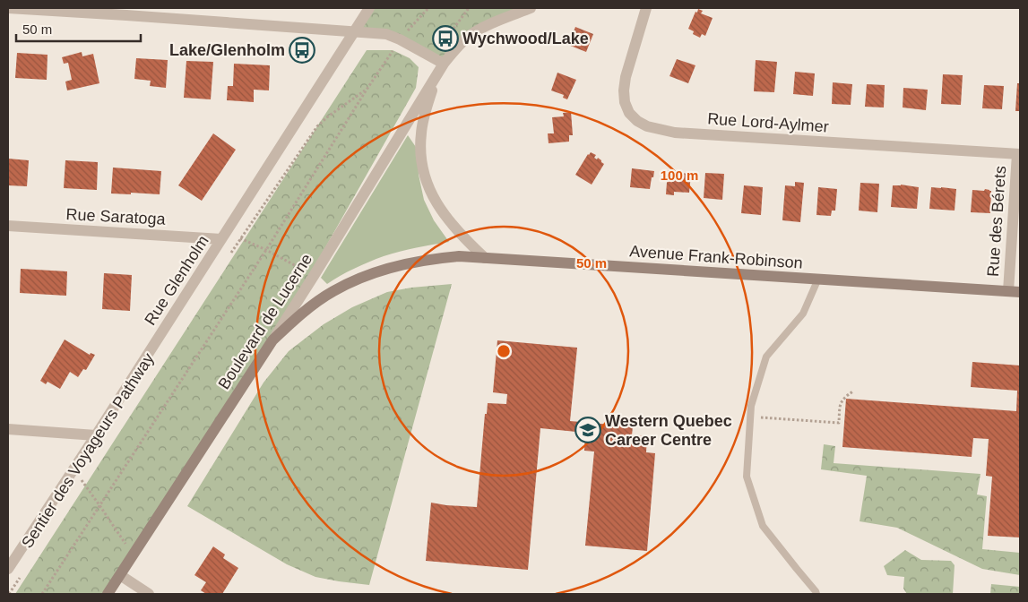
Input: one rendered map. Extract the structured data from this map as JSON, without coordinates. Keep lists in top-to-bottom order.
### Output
{
  "streets": {
    "main road": ["Avenue Frank-Robinson", "Boulevard de Lucerne"],
    "street": [
      "Rue Lord-Aylmer",
      "Rue Saratoga",
      "Rue des Bérets",
      "Rue Glenholm"
    ],
    "path": ["Sentier des Voyageurs Pathway"]
  },
  "crossings": [
    ["Rue Lord-Aylmer", "Rue des Bérets"],
    ["Rue Saratoga", "Rue Glenholm"],
    ["Rue des Bérets", "Avenue Frank-Robinson"],
    ["Avenue Frank-Robinson", "Boulevard de Lucerne"]
  ],
  "places": {
    "bus stop": ["Wychwood/Lake", "Lake/Glenholm"],
    "school or university": ["Western Quebec Career Centre"]
  },
  "scale_bar": "50 m",
  "rings": ["100 m", "50 m"]
}
